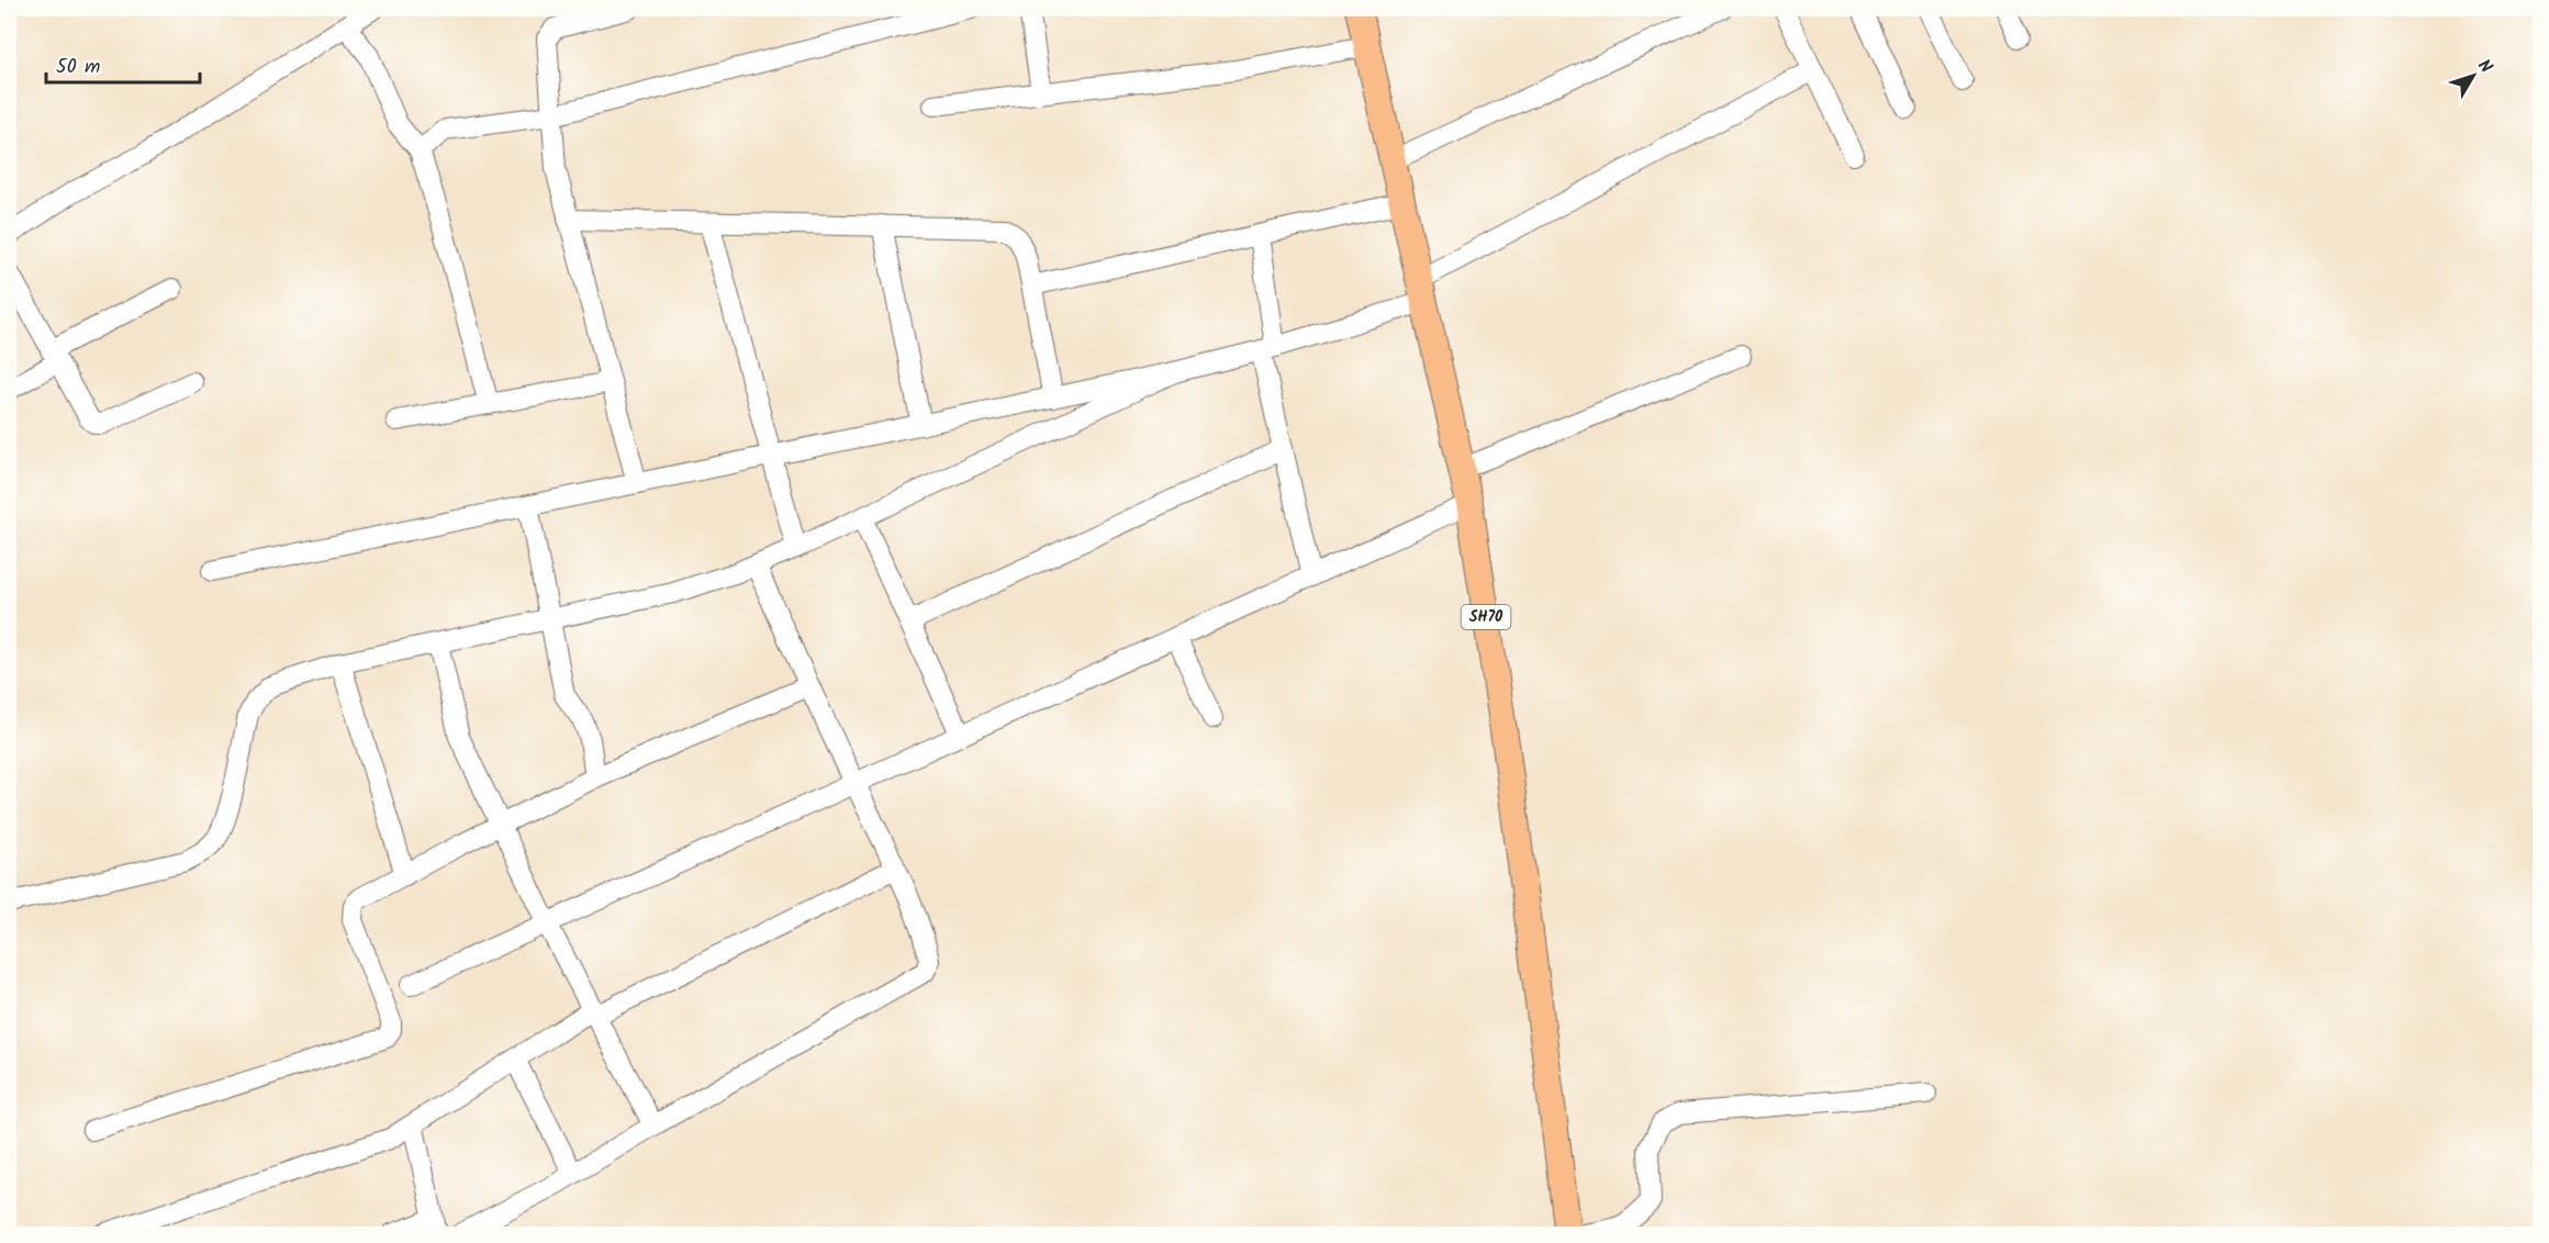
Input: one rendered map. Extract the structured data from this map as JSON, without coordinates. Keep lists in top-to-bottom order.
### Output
{
  "streets": {
    "main road": ["SH70"]
  },
  "scale_bar": "50 m",
  "north": "top right"
}
